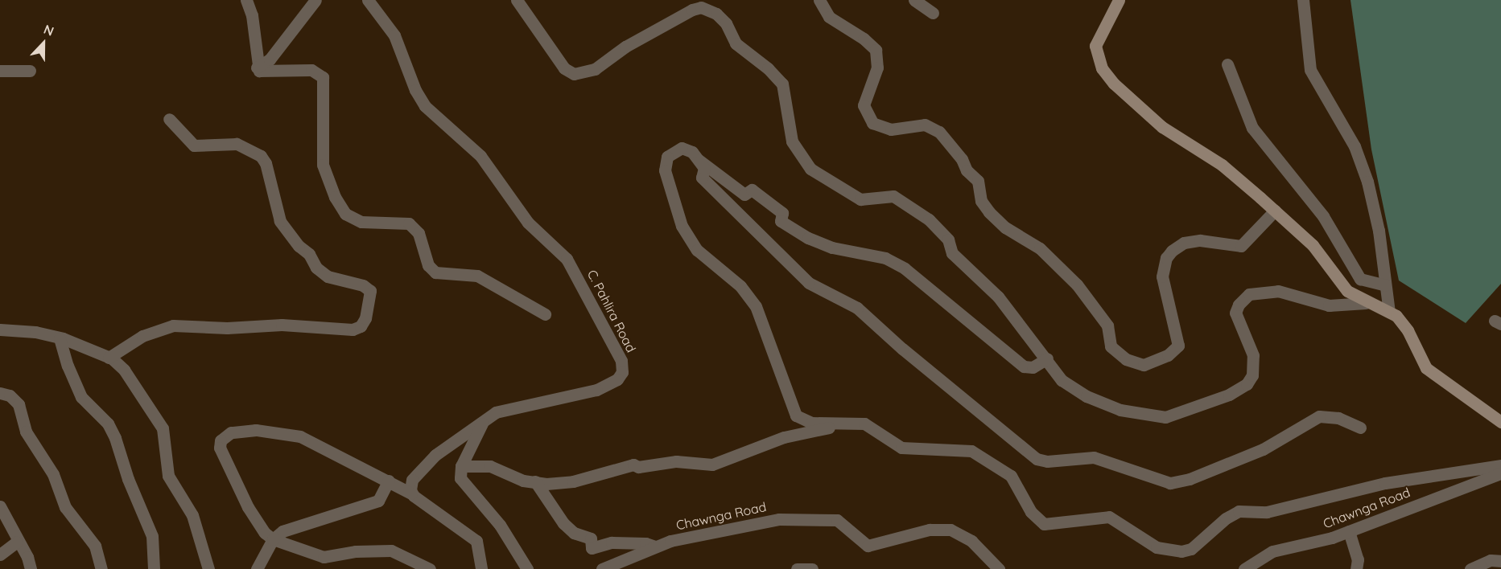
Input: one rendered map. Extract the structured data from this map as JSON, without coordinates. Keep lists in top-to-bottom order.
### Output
{
  "streets": {
    "street": ["C. Pahlira Road", "Chawnga Road"]
  },
  "north": "top"
}
